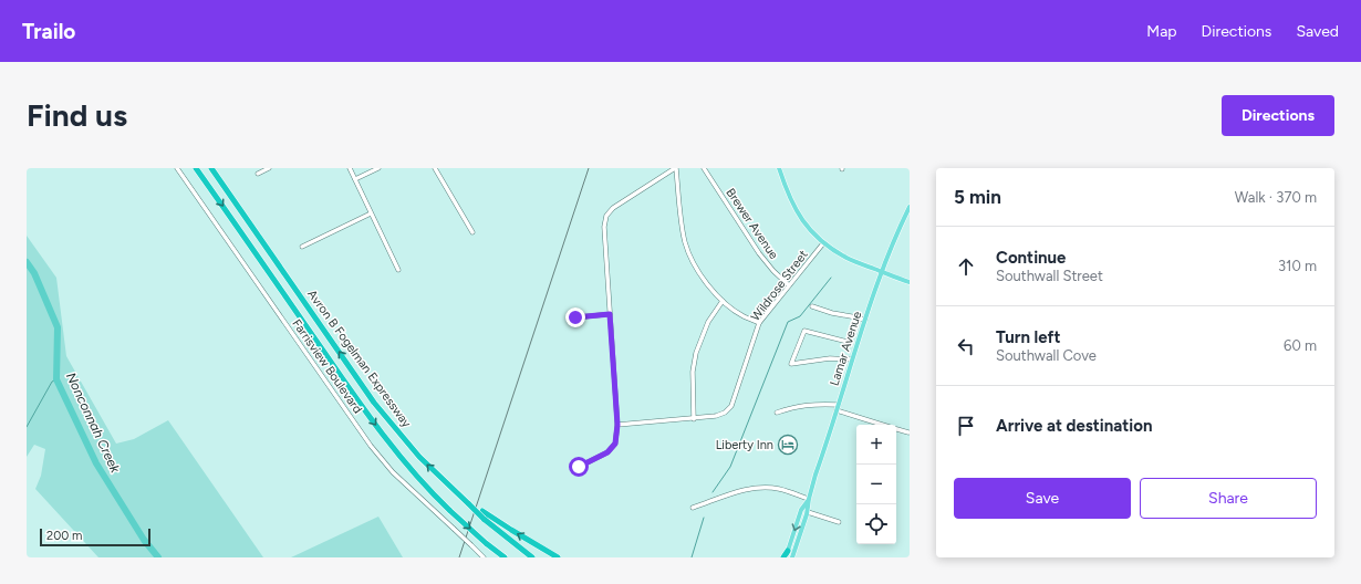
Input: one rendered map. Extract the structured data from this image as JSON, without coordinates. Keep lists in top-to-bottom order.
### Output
{
  "streets": {
    "highway": ["Avron B Fogelman Expressway"],
    "main road": ["Lamar Avenue"],
    "street": ["Brewer Avenue", "Wildrose Street", "Farrisview Boulevard"]
  },
  "crossings": [
    ["Brewer Avenue", "Wildrose Street"]
  ],
  "water": ["Nonconnah Creek"],
  "places": {
    "hotel": ["Liberty Inn"]
  },
  "scale_bar": "200 m",
  "page": {
    "header": "Trailo",
    "nav": ["Map", "Directions", "Saved"],
    "buttons": [
      "Directions",
      ["Save", "Share"]
    ],
    "title": "Find us",
    "heading": ["5 min", "Walk · 370 m"],
    "list": [
      ["Continue", "Southwall Street", "310 m"],
      ["Turn left", "Southwall Cove", "60 m"],
      "Arrive at destination"
    ],
    "map_buttons": ["+", "−"],
    "scale": "200 m"
  }
}
